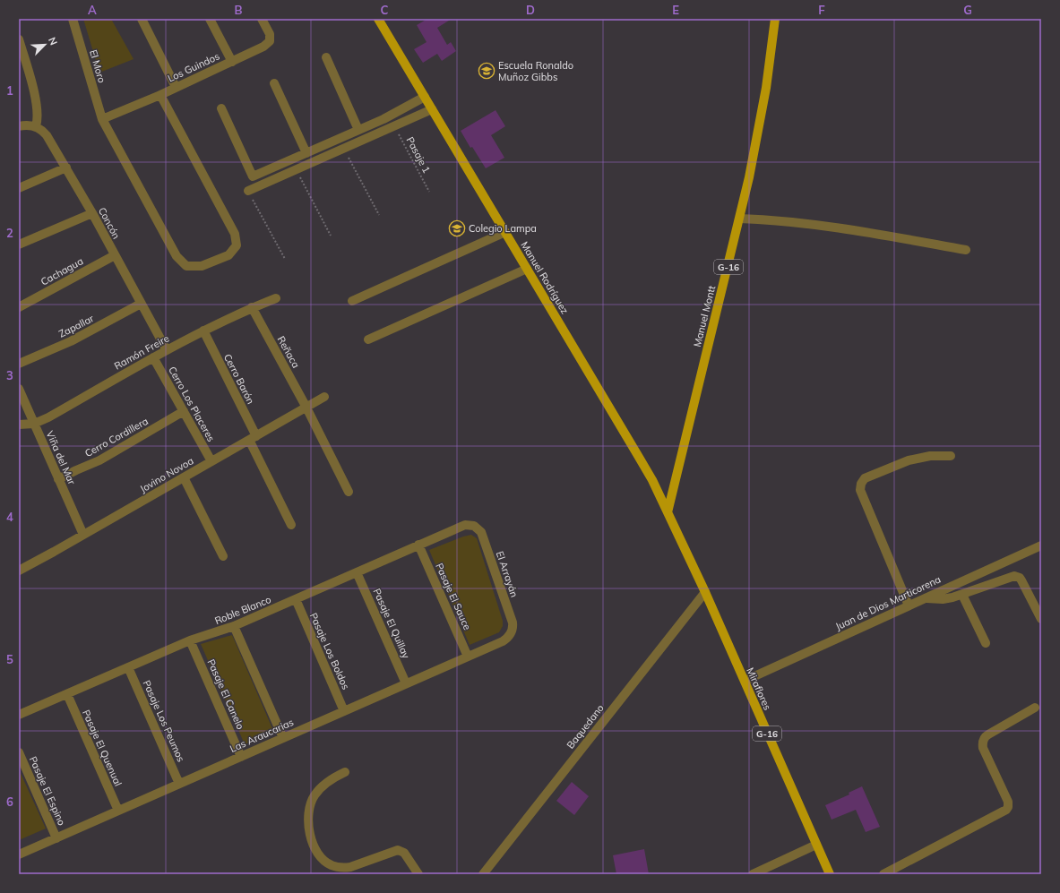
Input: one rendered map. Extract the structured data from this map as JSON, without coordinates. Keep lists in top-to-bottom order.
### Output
{
  "streets": {
    "main road": [
      "G-16",
      "Manuel Rodríguez",
      "Manuel Montt",
      "Miraflores"
    ],
    "street": [
      "El Moro",
      "Los Guindos",
      "Concón",
      "Cachagua",
      "Zapallar",
      "Ramón Freire",
      "Reñaca",
      "Cerro Barón",
      "Cerro Los Placeres",
      "Cerro Cordillera",
      "Viña del Mar",
      "Jovino Novoa",
      "El Arrayán",
      "Pasaje El Sauce",
      "Juan de Dios Marticorena",
      "Roble Blanco",
      "Pasaje El Quillay",
      "Pasaje Los Boldos",
      "Pasaje El Canelo",
      "Pasaje Los Peumos",
      "Baquedano",
      "Las Araucarias",
      "Pasaje El Quenual",
      "Pasaje El Espino"
    ],
    "path": ["Pasaje 1"]
  },
  "crossings": [
    ["El Moro", "Los Guindos"],
    ["Concón", "Cachagua"],
    ["Concón", "Zapallar"],
    ["Concón", "Ramón Freire"],
    ["Manuel Rodríguez", "Manuel Montt"],
    ["Manuel Rodríguez", "Miraflores"],
    ["Manuel Montt", "Miraflores"],
    ["Ramón Freire", "Reñaca"],
    ["Ramón Freire", "Cerro Barón"],
    ["Ramón Freire", "Cerro Los Placeres"],
    ["Ramón Freire", "Viña del Mar"],
    ["Reñaca", "Jovino Novoa"],
    ["Cerro Barón", "Jovino Novoa"],
    ["Cerro Los Placeres", "Cerro Cordillera"],
    ["Cerro Los Placeres", "Jovino Novoa"],
    ["Cerro Cordillera", "Viña del Mar"],
    ["Viña del Mar", "Jovino Novoa"],
    ["El Arrayán", "Roble Blanco"],
    ["El Arrayán", "Las Araucarias"],
    ["Pasaje El Sauce", "Roble Blanco"],
    ["Pasaje El Sauce", "Las Araucarias"],
    ["Juan de Dios Marticorena", "Miraflores"],
    ["Roble Blanco", "Pasaje El Quillay"],
    ["Roble Blanco", "Pasaje Los Boldos"],
    ["Roble Blanco", "Pasaje El Canelo"],
    ["Roble Blanco", "Pasaje Los Peumos"],
    ["Roble Blanco", "Pasaje El Quenual"],
    ["Pasaje El Quillay", "Las Araucarias"],
    ["Pasaje Los Boldos", "Las Araucarias"],
    ["Miraflores", "Baquedano"],
    ["Pasaje El Canelo", "Las Araucarias"],
    ["Pasaje Los Peumos", "Las Araucarias"],
    ["Las Araucarias", "Pasaje El Quenual"],
    ["Las Araucarias", "Pasaje El Espino"]
  ],
  "places": {
    "school or university": ["Escuela Ronaldo Muñoz Gibbs", "Colegio Lampa"]
  },
  "north": "top right",
  "grid": {
    "columns": [
      "A",
      "B",
      "C",
      "D",
      "E",
      "F",
      "G"
    ],
    "rows": [
      "1",
      "2",
      "3",
      "4",
      "5",
      "6"
    ]
  }
}
